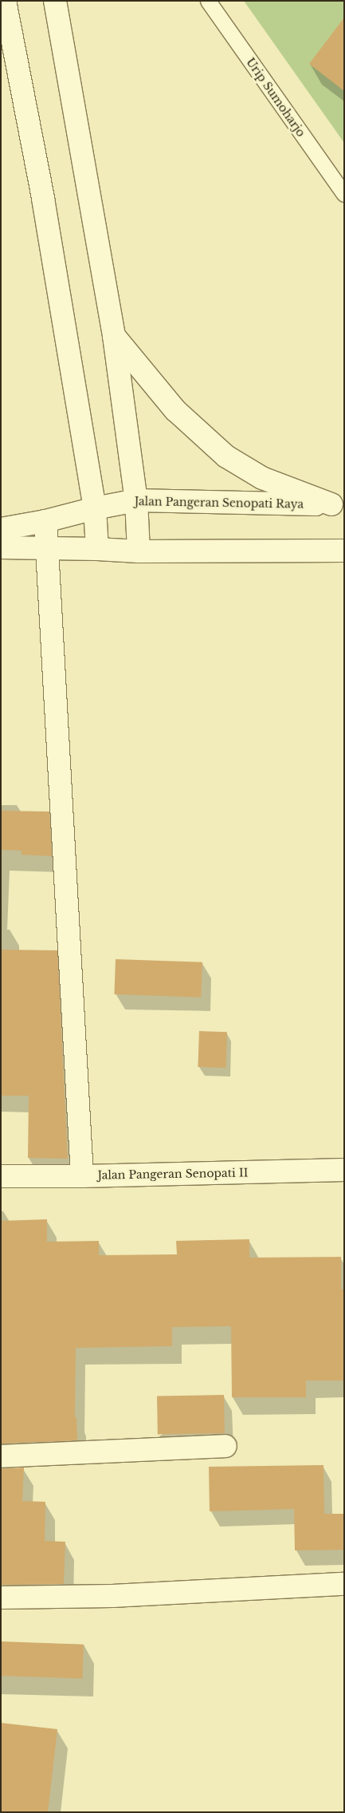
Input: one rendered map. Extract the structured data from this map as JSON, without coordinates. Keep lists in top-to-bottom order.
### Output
{
  "streets": {
    "main road": ["Jalan Pangeran Senopati Raya", "Jalan Pangeran Senopati II"],
    "lane": ["Urip Sumoharjo"]
  }
}
